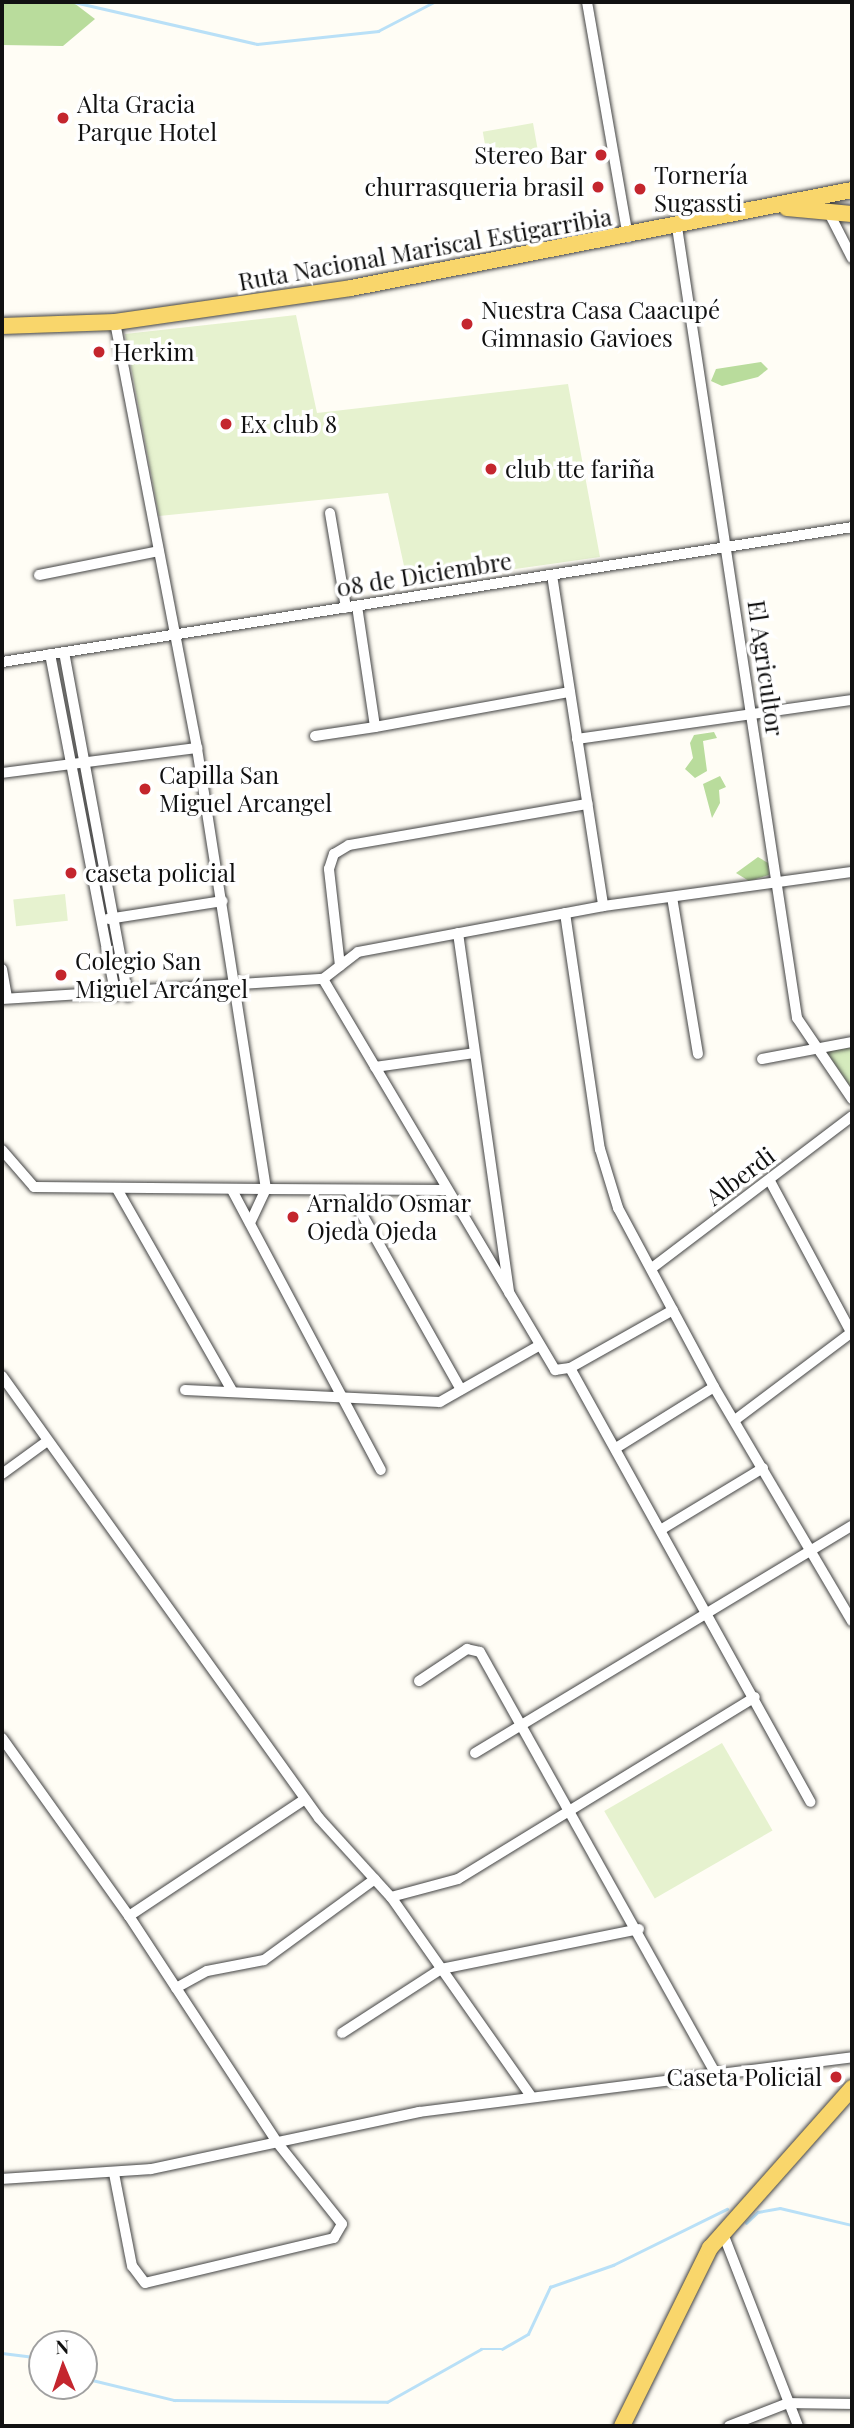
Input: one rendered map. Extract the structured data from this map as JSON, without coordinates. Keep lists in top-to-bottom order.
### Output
{
  "streets": {
    "main road": ["Ruta Nacional Mariscal Estigarribia"],
    "street": ["08 de Diciembre", "El Agricultor", "Alberdi"]
  },
  "crossings": [
    ["Ruta Nacional Mariscal Estigarribia", "El Agricultor"],
    ["08 de Diciembre", "El Agricultor"]
  ],
  "places": [
    "Alta Gracia Parque Hotel",
    "Stereo Bar",
    "churrasqueria brasil",
    "Tornería Sugassti",
    "Nuestra Casa Caacupé Gimnasio Gavioes",
    "Herkim",
    "Ex club 8",
    "club tte fariña",
    "Capilla San Miguel Arcangel",
    "caseta policial",
    "Colegio San Miguel Arcángel",
    "Arnaldo Osmar Ojeda Ojeda",
    "Caseta Policial"
  ],
  "north": "top"
}
